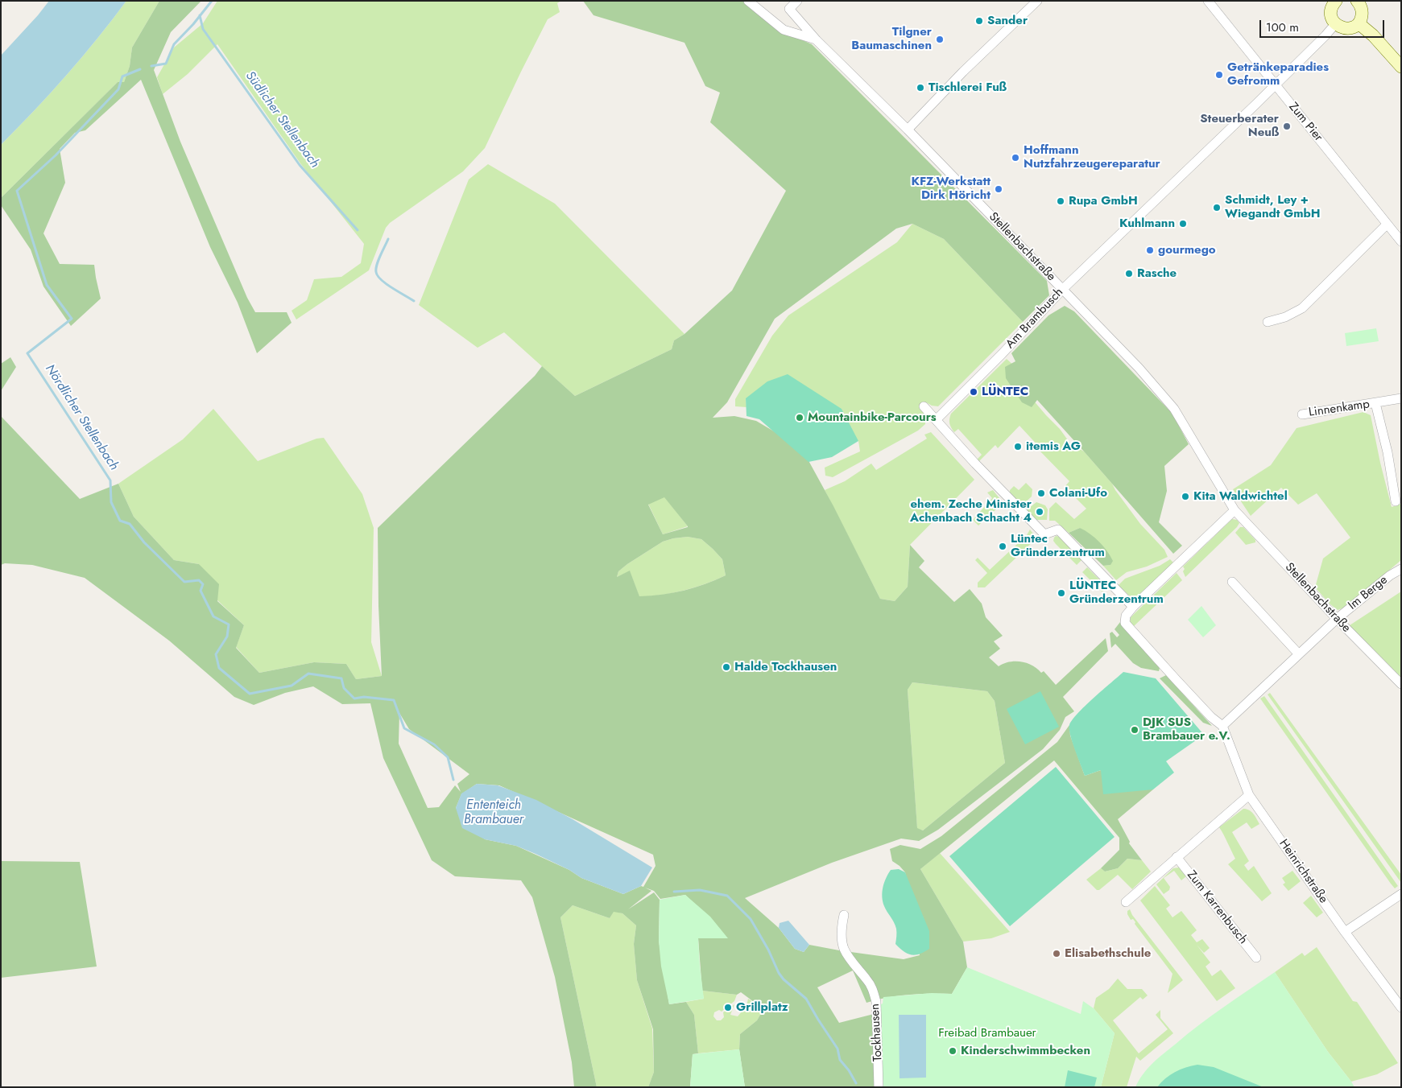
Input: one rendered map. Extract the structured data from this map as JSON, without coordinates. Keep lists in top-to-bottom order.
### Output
{
  "streets": {
    "street": [
      "Zum Pier",
      "Stellenbachstraße",
      "Am Brambusch",
      "Linnenkamp",
      "Im Berge",
      "Heinrichstraße",
      "Zum Karrenbusch",
      "Tockhausen"
    ]
  },
  "crossings": [
    ["Zum Pier", "Am Brambusch"],
    ["Stellenbachstraße", "Am Brambusch"],
    ["Stellenbachstraße", "Im Berge"]
  ],
  "water": ["Südlicher Stellenbach", "Nördlicher Stellenbach", "Ententeich Brambauer"],
  "parks": ["Freibad Brambauer"],
  "places": [
    "Sander",
    "Tilgner Baumaschinen",
    "Getränkeparadies Gefromm",
    "Tischlerei Fuß",
    "Steuerberater Neuß",
    "Hoffmann Nutzfahrzeugereparatur",
    "KFZ-Werkstatt Dirk Höricht",
    "Rupa GmbH",
    "Schmidt, Ley + Wiegandt GmbH",
    "Kuhlmann",
    "gourmego",
    "Rasche",
    "LÜNTEC",
    "Mountainbike-Parcours",
    "itemis AG",
    "Colani-Ufo",
    "Kita Waldwichtel",
    "ehem. Zeche Minister Achenbach Schacht 4",
    "Lüntec Gründerzentrum",
    "LÜNTEC Gründerzentrum",
    "Halde Tockhausen",
    "DJK SUS Brambauer e.V.",
    "Elisabethschule",
    "Grillplatz",
    "Kinderschwimmbecken"
  ],
  "scale_bar": "100 m"
}
